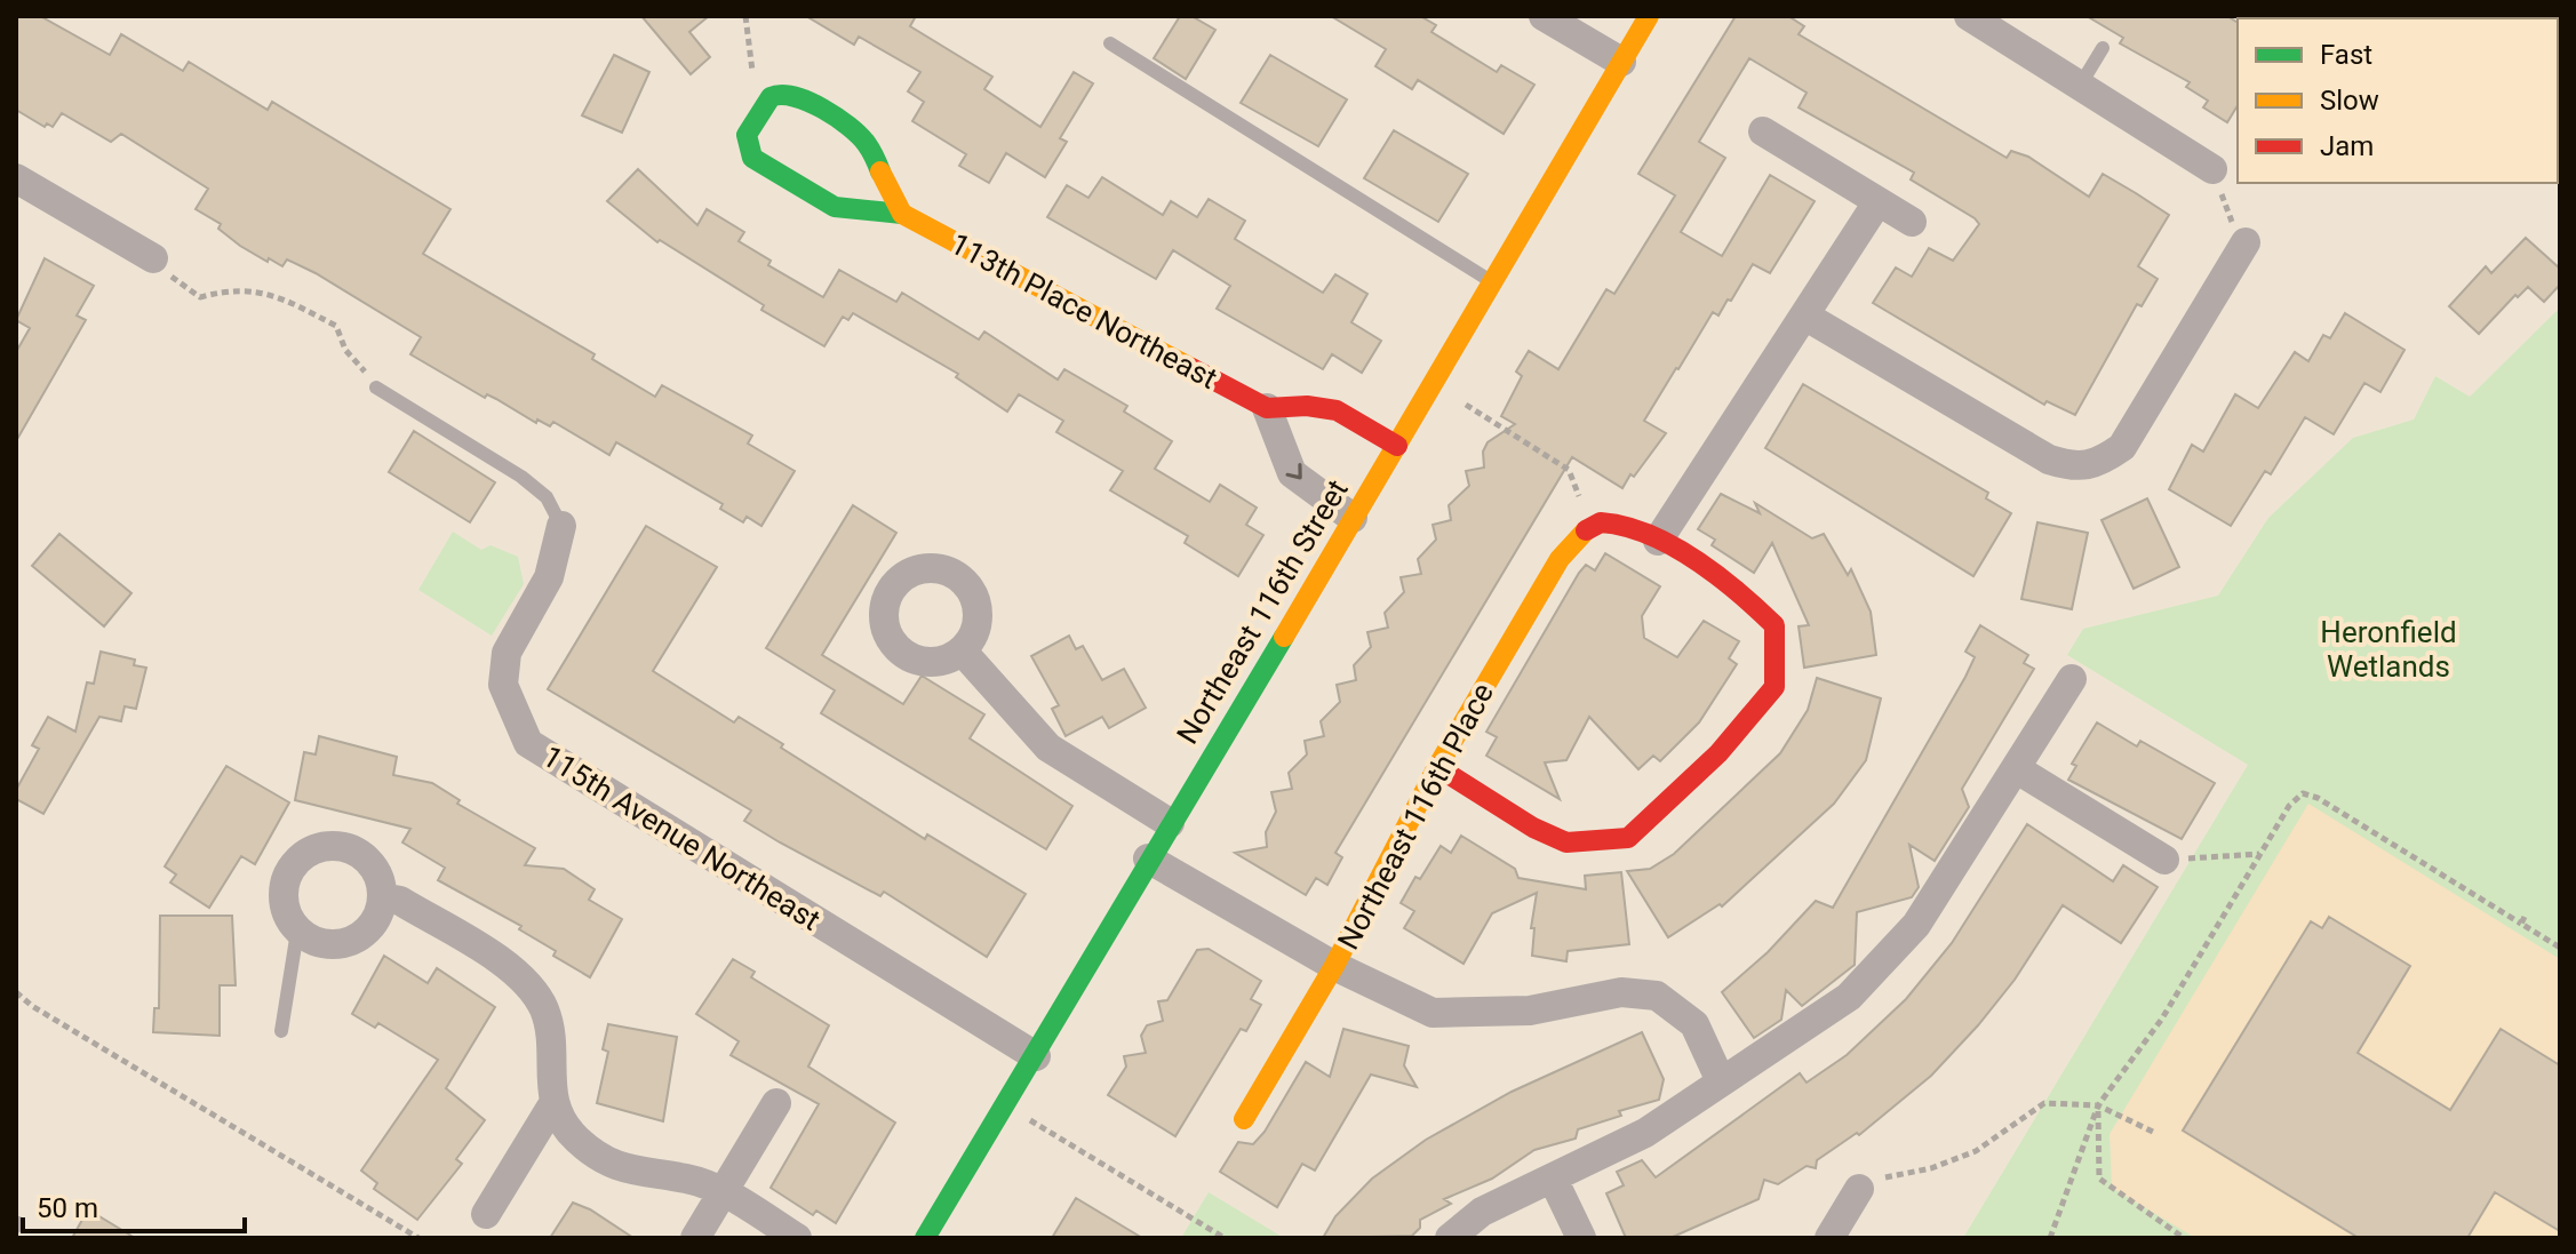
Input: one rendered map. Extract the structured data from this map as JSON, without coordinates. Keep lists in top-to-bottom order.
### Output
{
  "streets": {
    "street": [
      "113th Place Northeast",
      "Northeast 116th Street",
      "Northeast 116th Place",
      "115th Avenue Northeast"
    ]
  },
  "crossings": [
    ["Northeast 116th Street", "115th Avenue Northeast"]
  ],
  "parks": ["Heronfield Wetlands"],
  "legend": ["Fast", "Slow", "Jam"],
  "scale_bar": "50 m"
}
